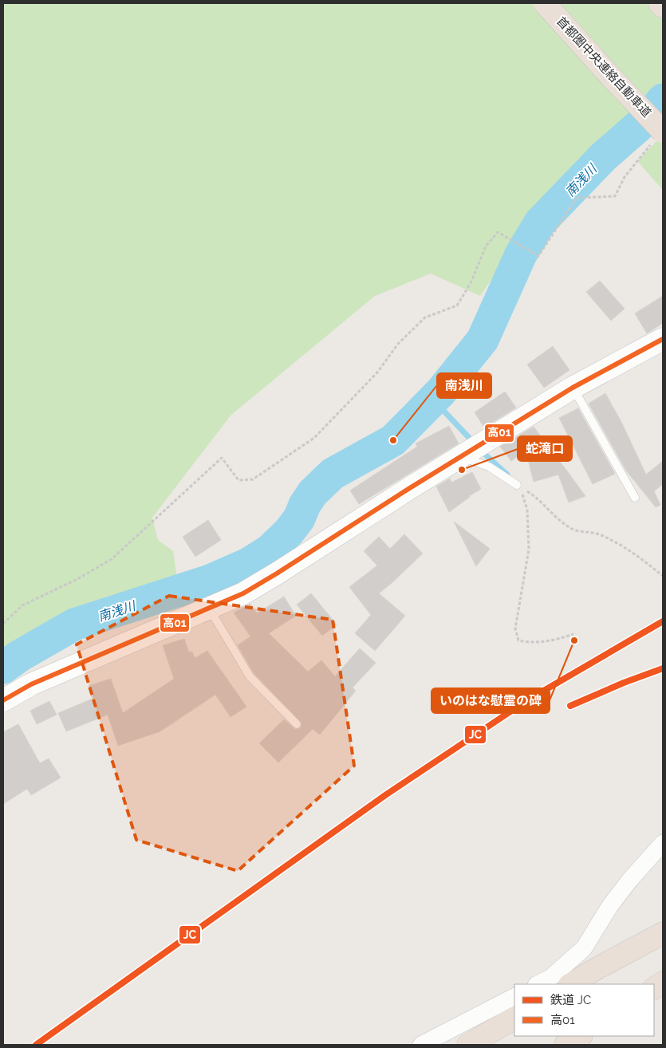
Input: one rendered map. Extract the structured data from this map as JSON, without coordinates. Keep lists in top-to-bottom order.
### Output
{
  "streets": {
    "highway": ["首都圏中央連絡自動車道"]
  },
  "water": ["南浅川"],
  "places": ["南浅川", "蛇滝口", "いのはな慰霊の碑"],
  "lines": ["transit line 高01", "rail line JC"],
  "legend": ["鉄道 JC", "高01"]
}
